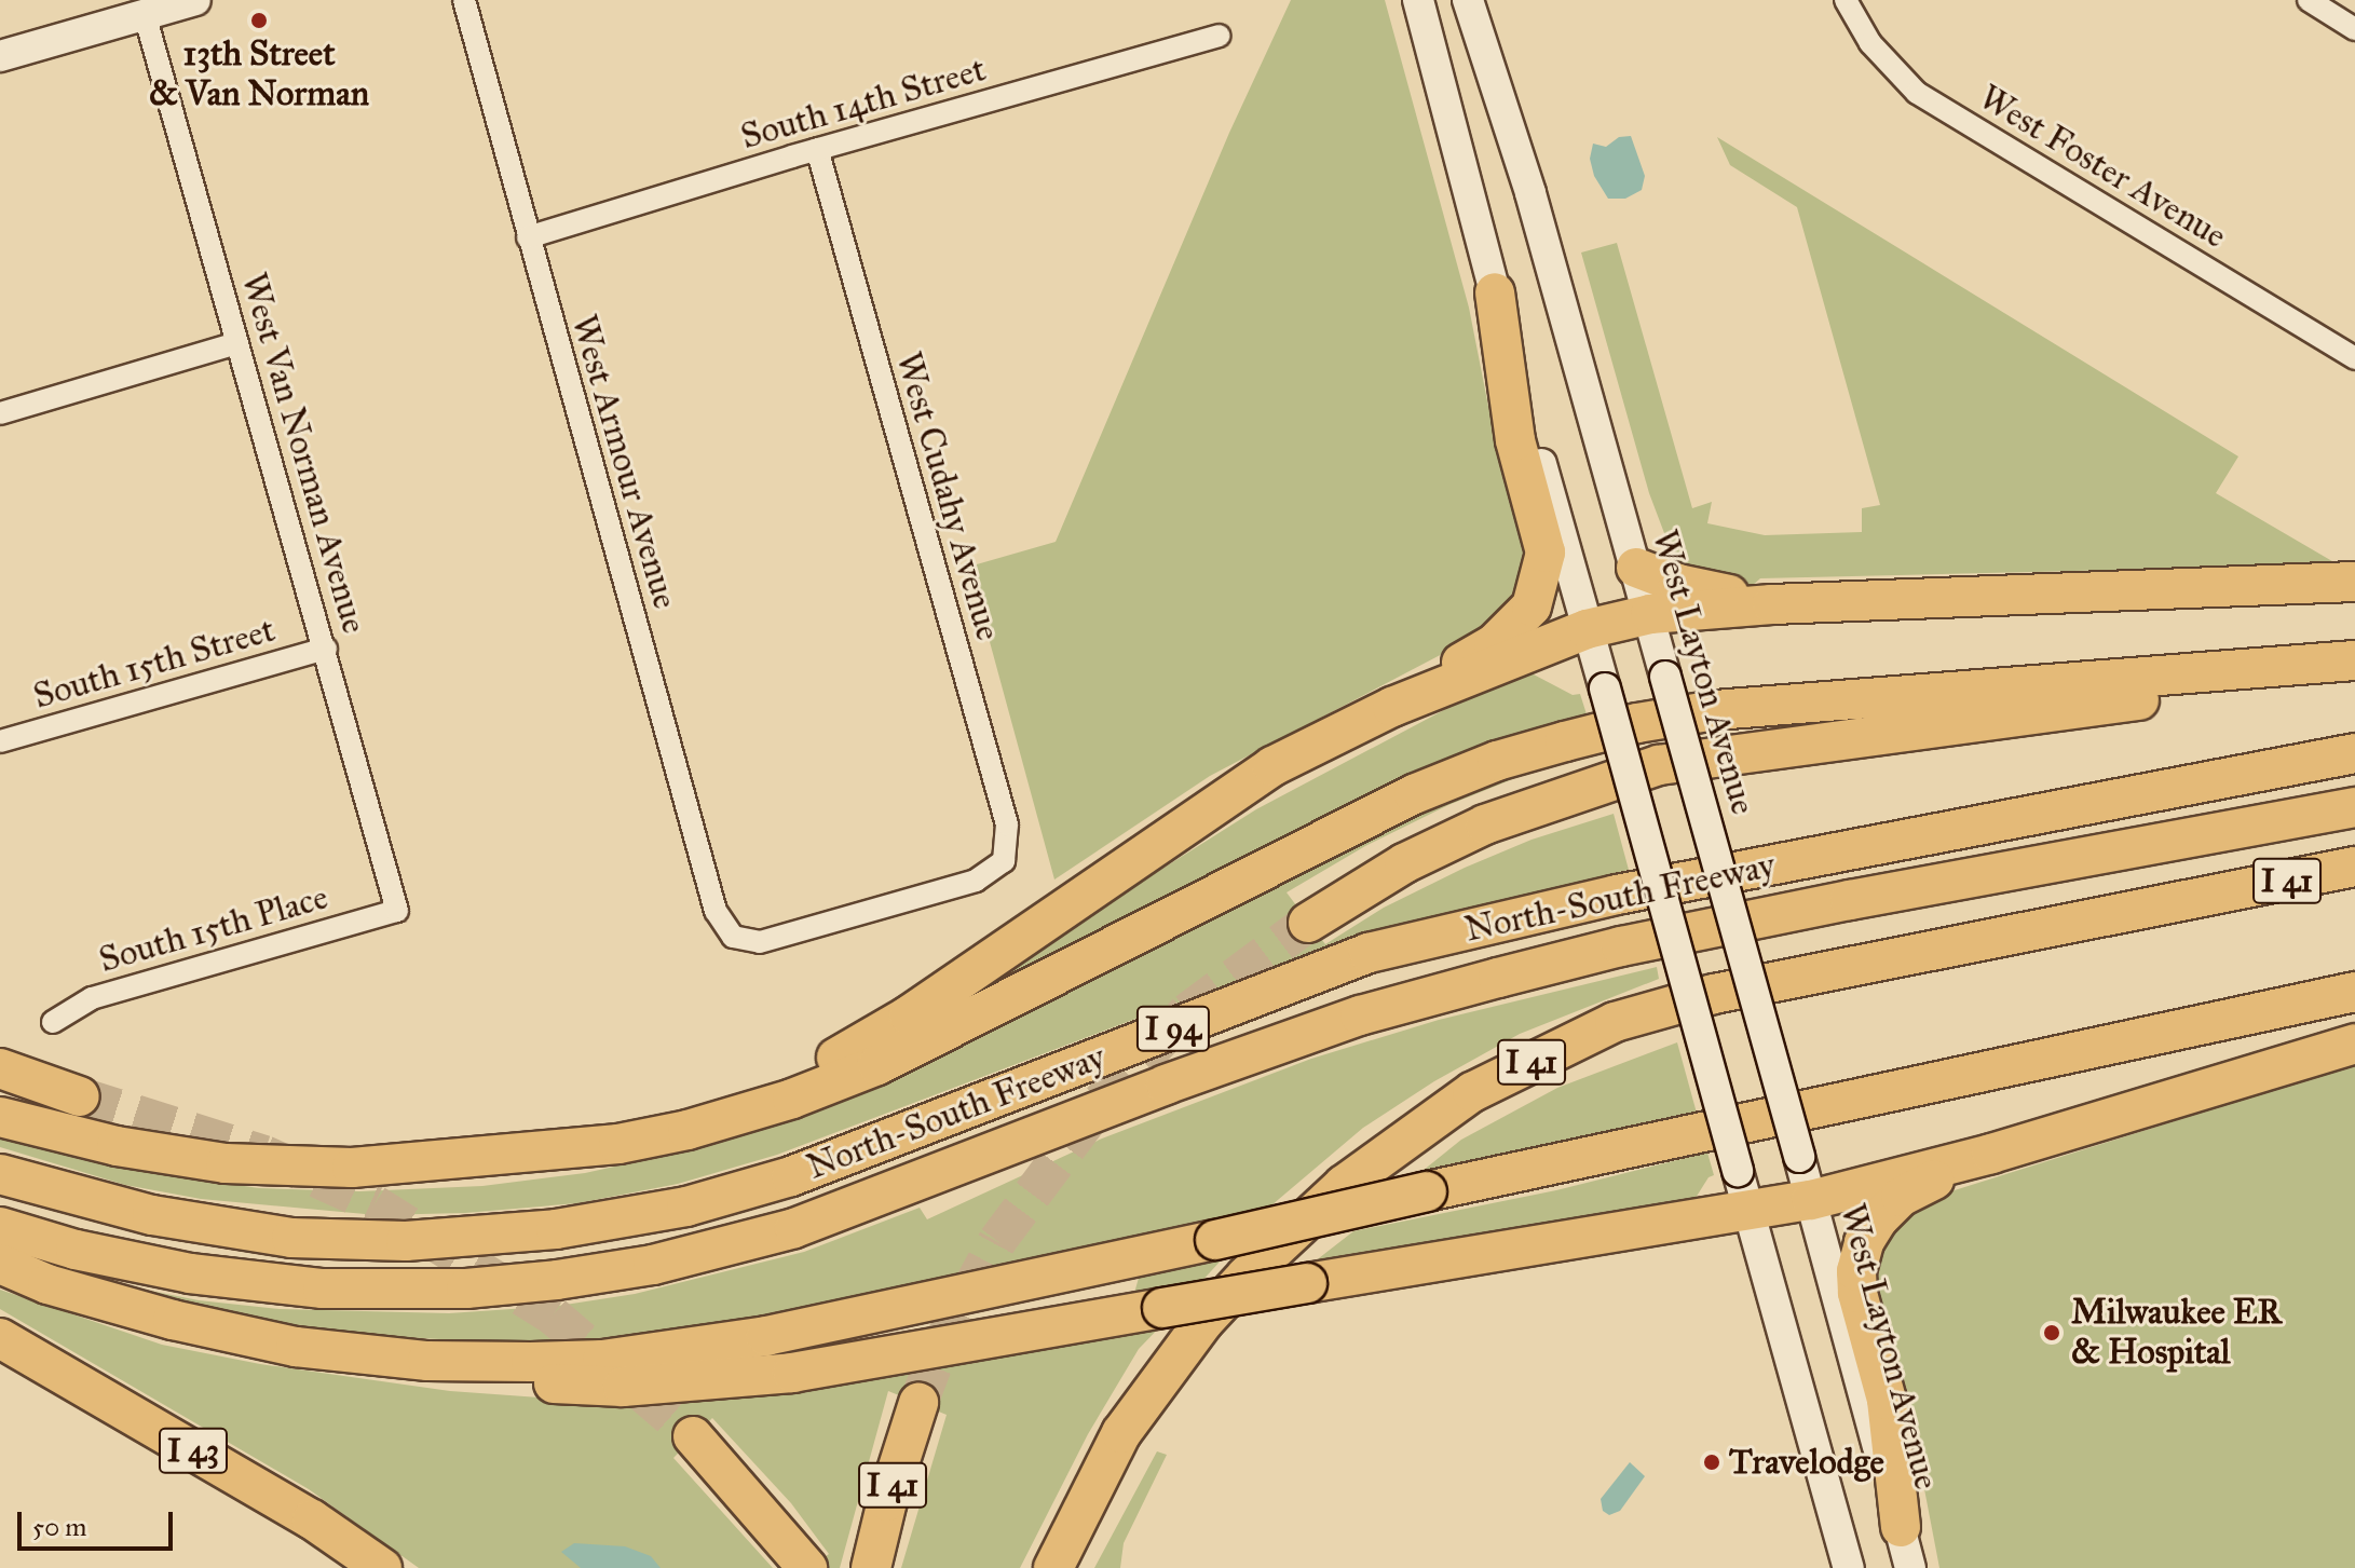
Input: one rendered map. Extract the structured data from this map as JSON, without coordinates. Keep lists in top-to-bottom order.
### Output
{
  "streets": {
    "highway": [
      "I 41",
      "North-South Freeway",
      "I 94",
      "I 43"
    ],
    "main road": ["West Layton Avenue"],
    "street": [
      "South 14th Street",
      "West Foster Avenue",
      "West Van Norman Avenue",
      "West Armour Avenue",
      "West Cudahy Avenue",
      "South 15th Street",
      "South 15th Place"
    ]
  },
  "crossings": [
    ["South 14th Street", "West Armour Avenue"],
    ["South 14th Street", "West Cudahy Avenue"],
    ["West Van Norman Avenue", "South 15th Street"],
    ["West Van Norman Avenue", "South 15th Place"],
    ["West Armour Avenue", "West Cudahy Avenue"]
  ],
  "places": ["13th Street & Van Norman", "Milwaukee ER & Hospital", "Travelodge"],
  "scale_bar": "50 m"
}
